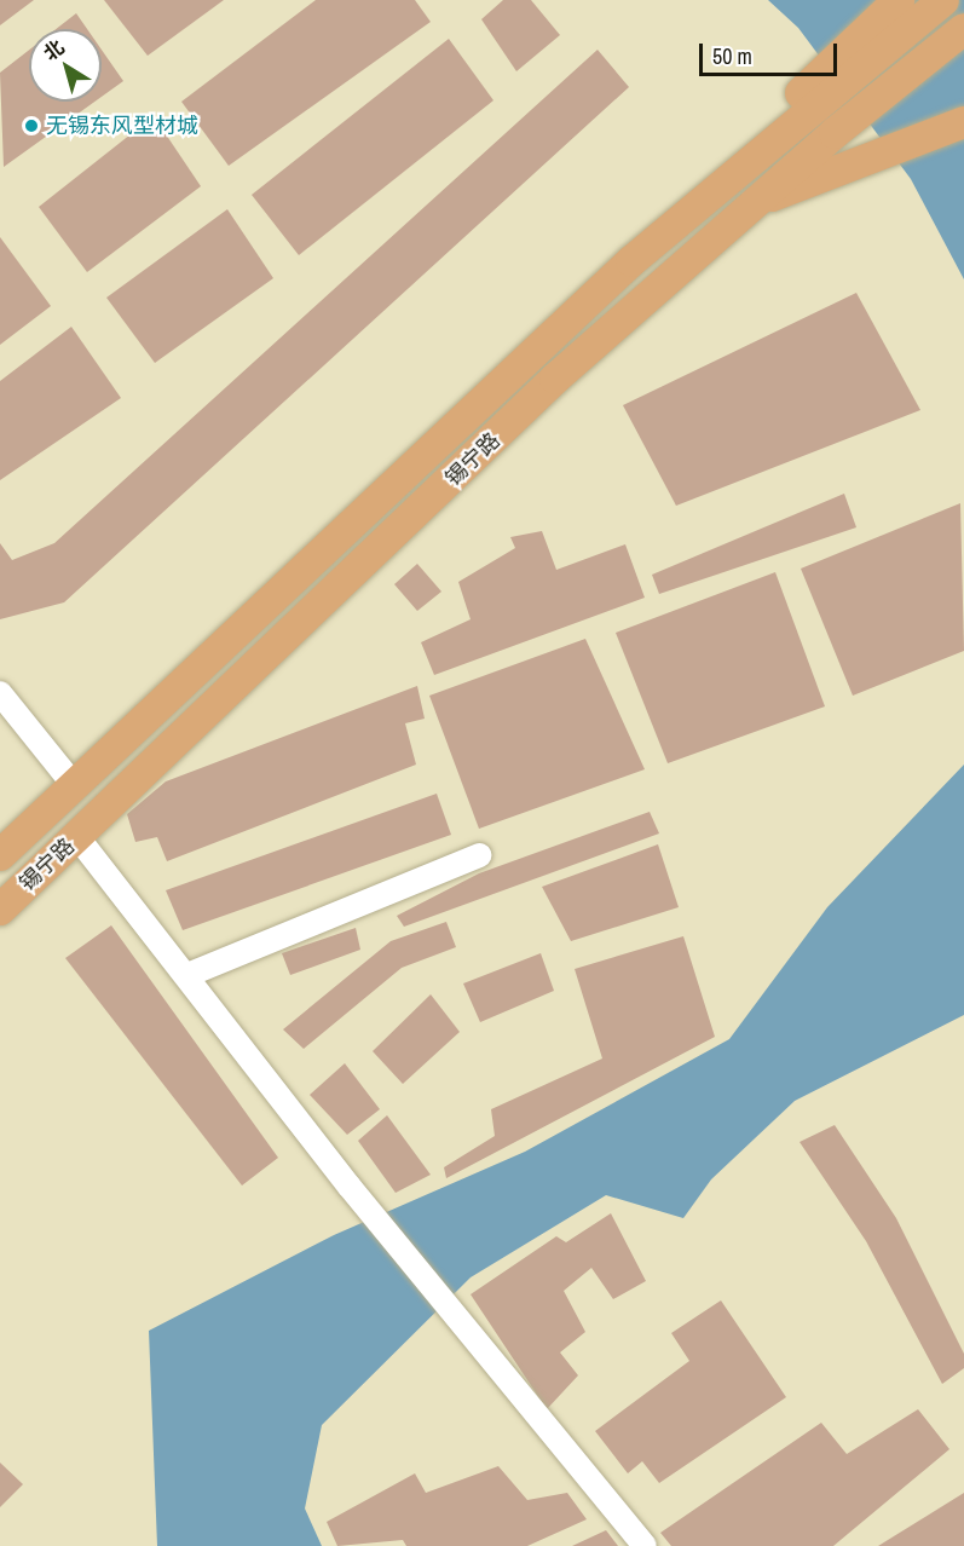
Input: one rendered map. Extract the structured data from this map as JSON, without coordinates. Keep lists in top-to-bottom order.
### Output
{
  "streets": {
    "main road": ["锡宁路"]
  },
  "places": ["无锡东风型材城"],
  "scale_bar": "50 m",
  "north": "top left"
}
